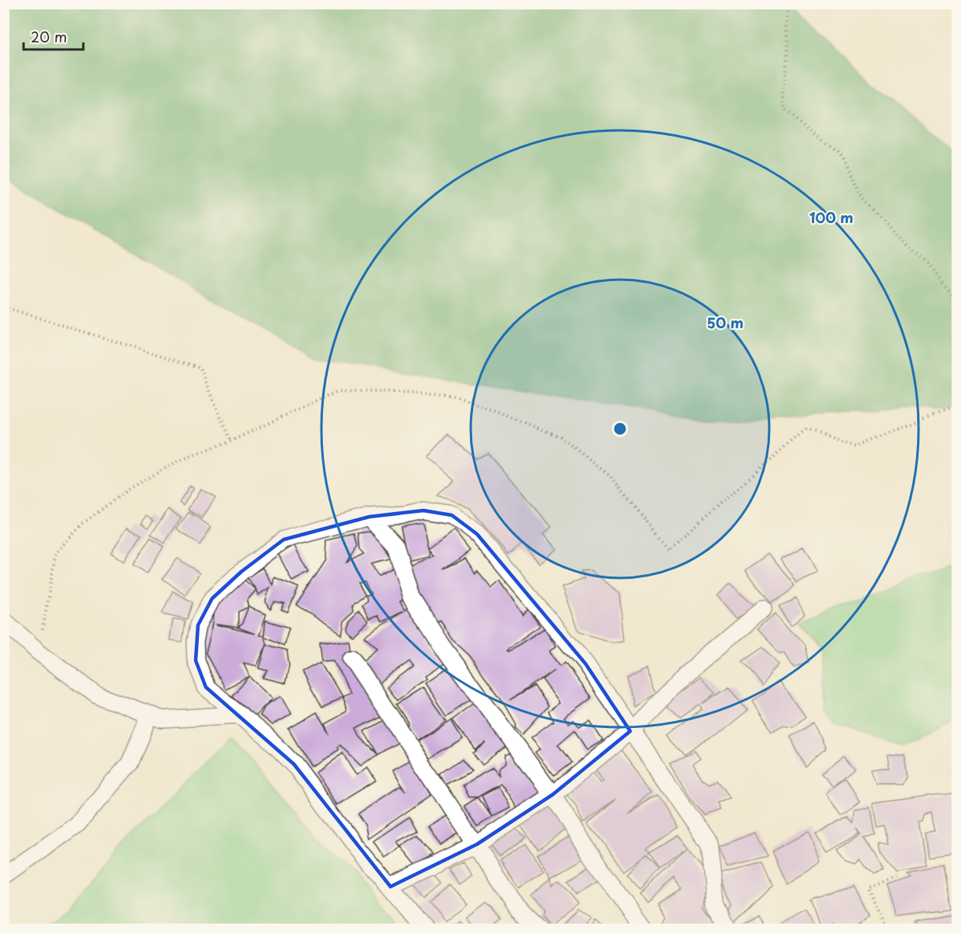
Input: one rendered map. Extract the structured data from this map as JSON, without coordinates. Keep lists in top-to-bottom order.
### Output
{
  "scale_bar": "20 m",
  "rings": ["100 m", "50 m"]
}
